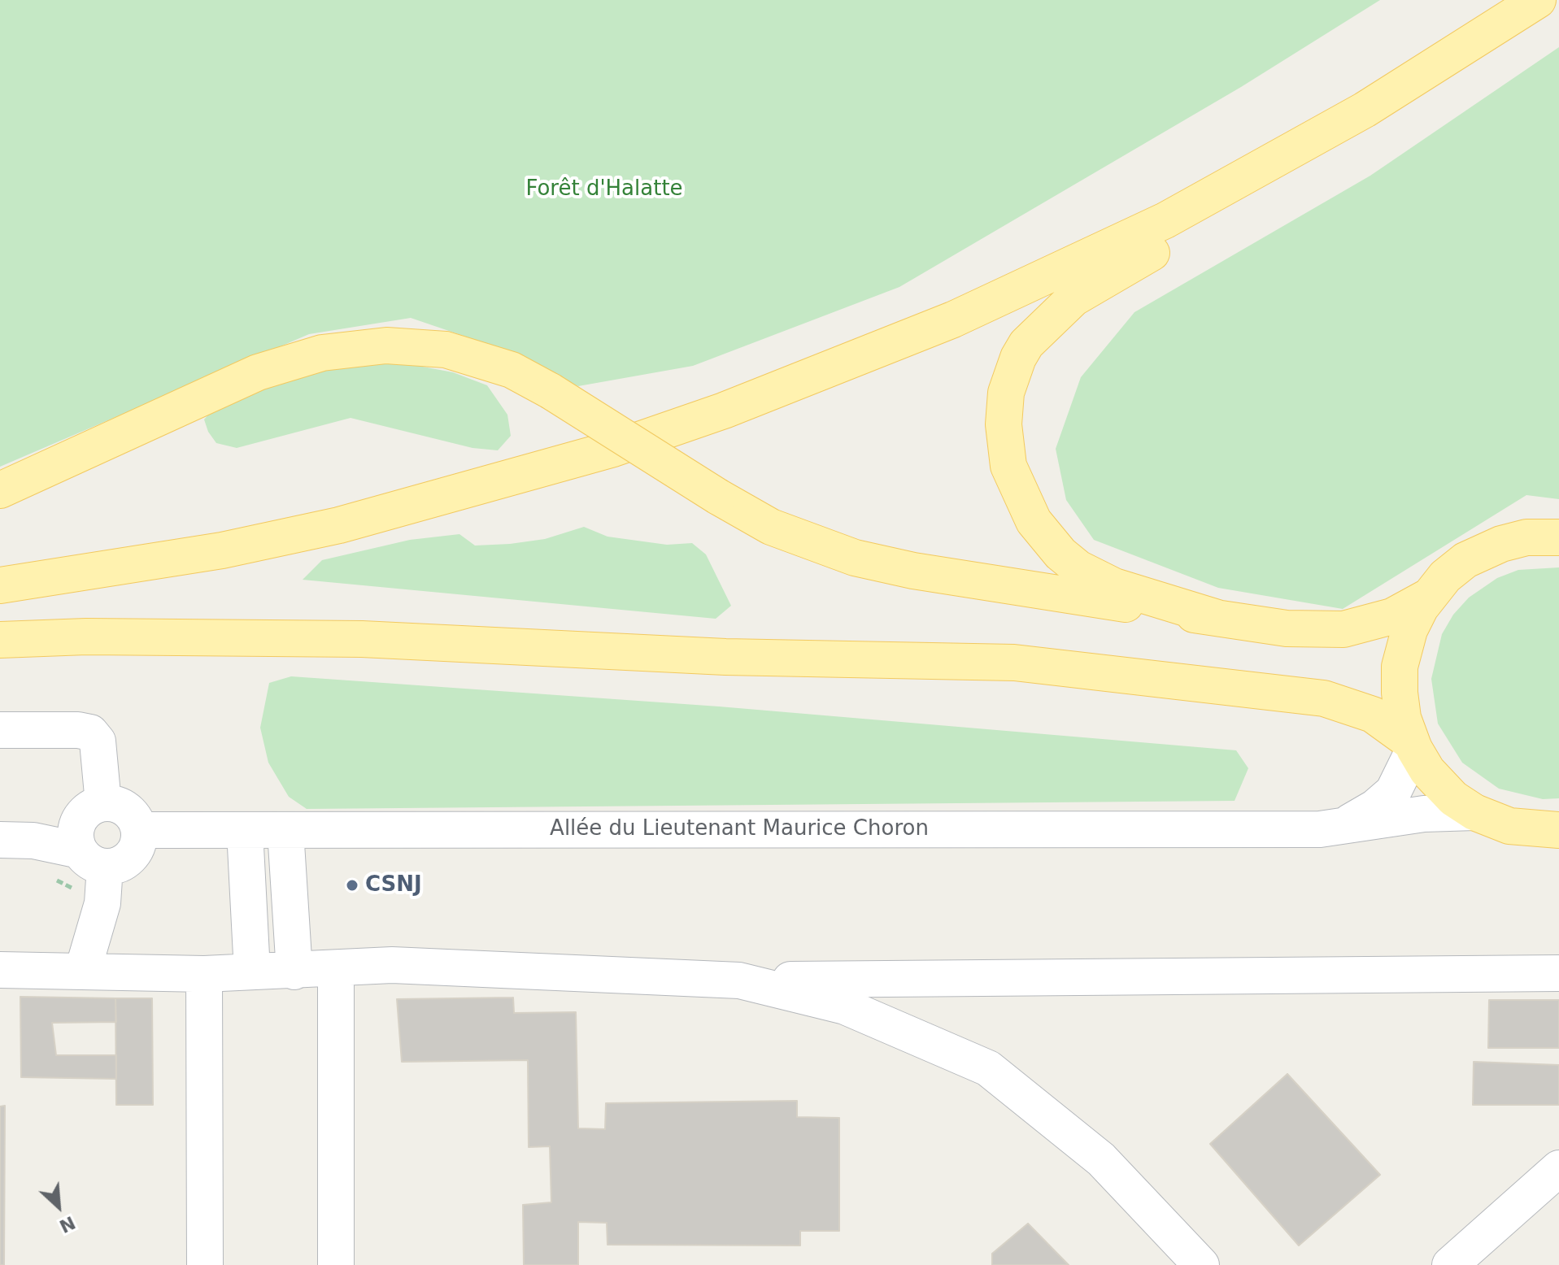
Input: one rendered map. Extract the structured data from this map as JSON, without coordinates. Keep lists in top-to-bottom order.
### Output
{
  "streets": {
    "street": ["Allée du Lieutenant Maurice Choron"]
  },
  "parks": ["Forêt d'Halatte"],
  "places": ["CSNJ"],
  "north": "bottom right"
}
